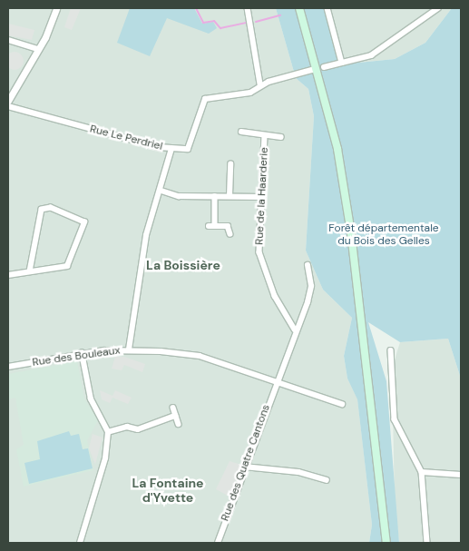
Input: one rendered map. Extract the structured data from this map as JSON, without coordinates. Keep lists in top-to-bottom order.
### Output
{
  "streets": {
    "street": [
      "Rue Le Perdriel",
      "Rue de la Haarderie",
      "Rue des Bouleaux",
      "Rue des Quatre Cantons"
    ]
  },
  "crossings": [
    ["Rue de la Haarderie", "Rue des Quatre Cantons"],
    ["Rue des Bouleaux", "Rue des Quatre Cantons"]
  ],
  "districts": ["La Boissière", "La Fontaine d'Yvette"],
  "parks": ["Forêt départementale du Bois des Gelles"]
}
